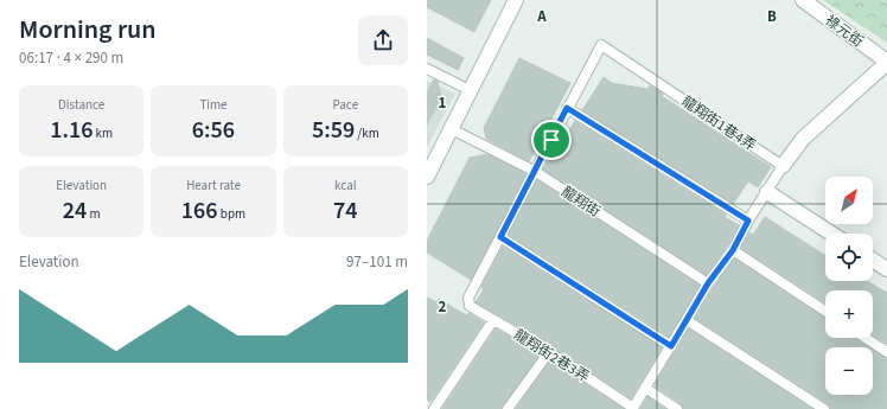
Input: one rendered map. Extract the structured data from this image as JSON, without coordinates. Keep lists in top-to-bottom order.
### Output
{
  "streets": {
    "street": ["祿元街"],
    "lane": ["龍翔街1巷4弄", "龍翔街", "龍翔街2巷3弄"]
  },
  "north": "top right",
  "page": {
    "heading": ["Morning run", "06:17 · 4 × 290 m"],
    "stats": [
      ["Distance", "1.16 km"],
      ["Time", "6:56"],
      ["Pace", "5:59 /km"],
      ["Elevation", "24 m"],
      ["Heart rate", "166 bpm"],
      ["kcal", "74"]
    ],
    "map_buttons": ["+", "−"],
    "chart": ["Elevation", "97–101 m"]
  },
  "grid": {
    "columns": ["A", "B"],
    "rows": ["1", "2"]
  }
}
